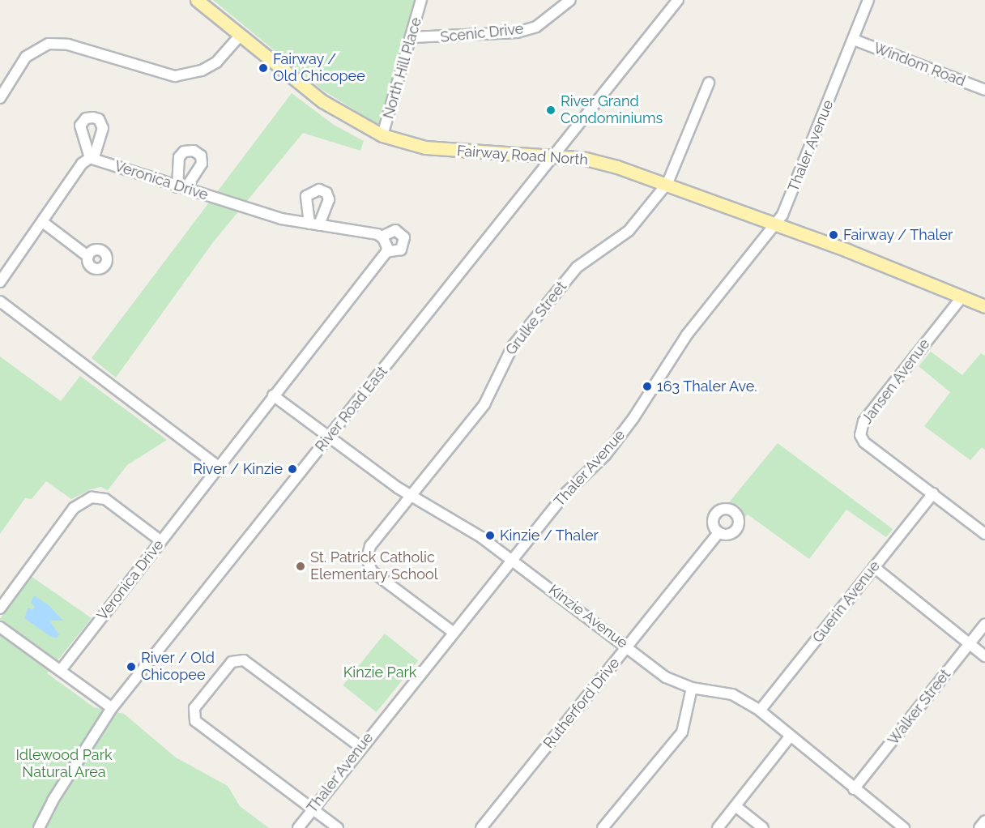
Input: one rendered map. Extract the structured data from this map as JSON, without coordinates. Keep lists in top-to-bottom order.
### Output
{
  "streets": {
    "main road": ["Fairway Road North"],
    "street": [
      "Scenic Drive",
      "Windom Road",
      "North Hill Place",
      "Thaler Avenue",
      "Veronica Drive",
      "Grulke Street",
      "Jansen Avenue",
      "River Road East",
      "Guerin Avenue",
      "Kinzie Avenue",
      "Rutherford Drive",
      "Walker Street"
    ]
  },
  "crossings": [
    ["Scenic Drive", "North Hill Place"],
    ["Windom Road", "Thaler Avenue"],
    ["North Hill Place", "Fairway Road North"],
    ["Thaler Avenue", "Fairway Road North"],
    ["Thaler Avenue", "Grulke Street"],
    ["Thaler Avenue", "Kinzie Avenue"],
    ["Fairway Road North", "Grulke Street"],
    ["Fairway Road North", "Jansen Avenue"],
    ["Fairway Road North", "River Road East"],
    ["Veronica Drive", "Kinzie Avenue"],
    ["Grulke Street", "Kinzie Avenue"],
    ["Jansen Avenue", "Guerin Avenue"],
    ["River Road East", "Kinzie Avenue"],
    ["Guerin Avenue", "Kinzie Avenue"],
    ["Kinzie Avenue", "Rutherford Drive"],
    ["Kinzie Avenue", "Walker Street"]
  ],
  "parks": ["Kinzie Park", "Idlewood Park Natural Area"],
  "places": [
    "Fairway / Old Chicopee",
    "River Grand Condominiums",
    "Fairway / Thaler",
    "163 Thaler Ave.",
    "River / Kinzie",
    "Kinzie / Thaler",
    "St. Patrick Catholic Elementary School",
    "River / Old Chicopee"
  ]
}
